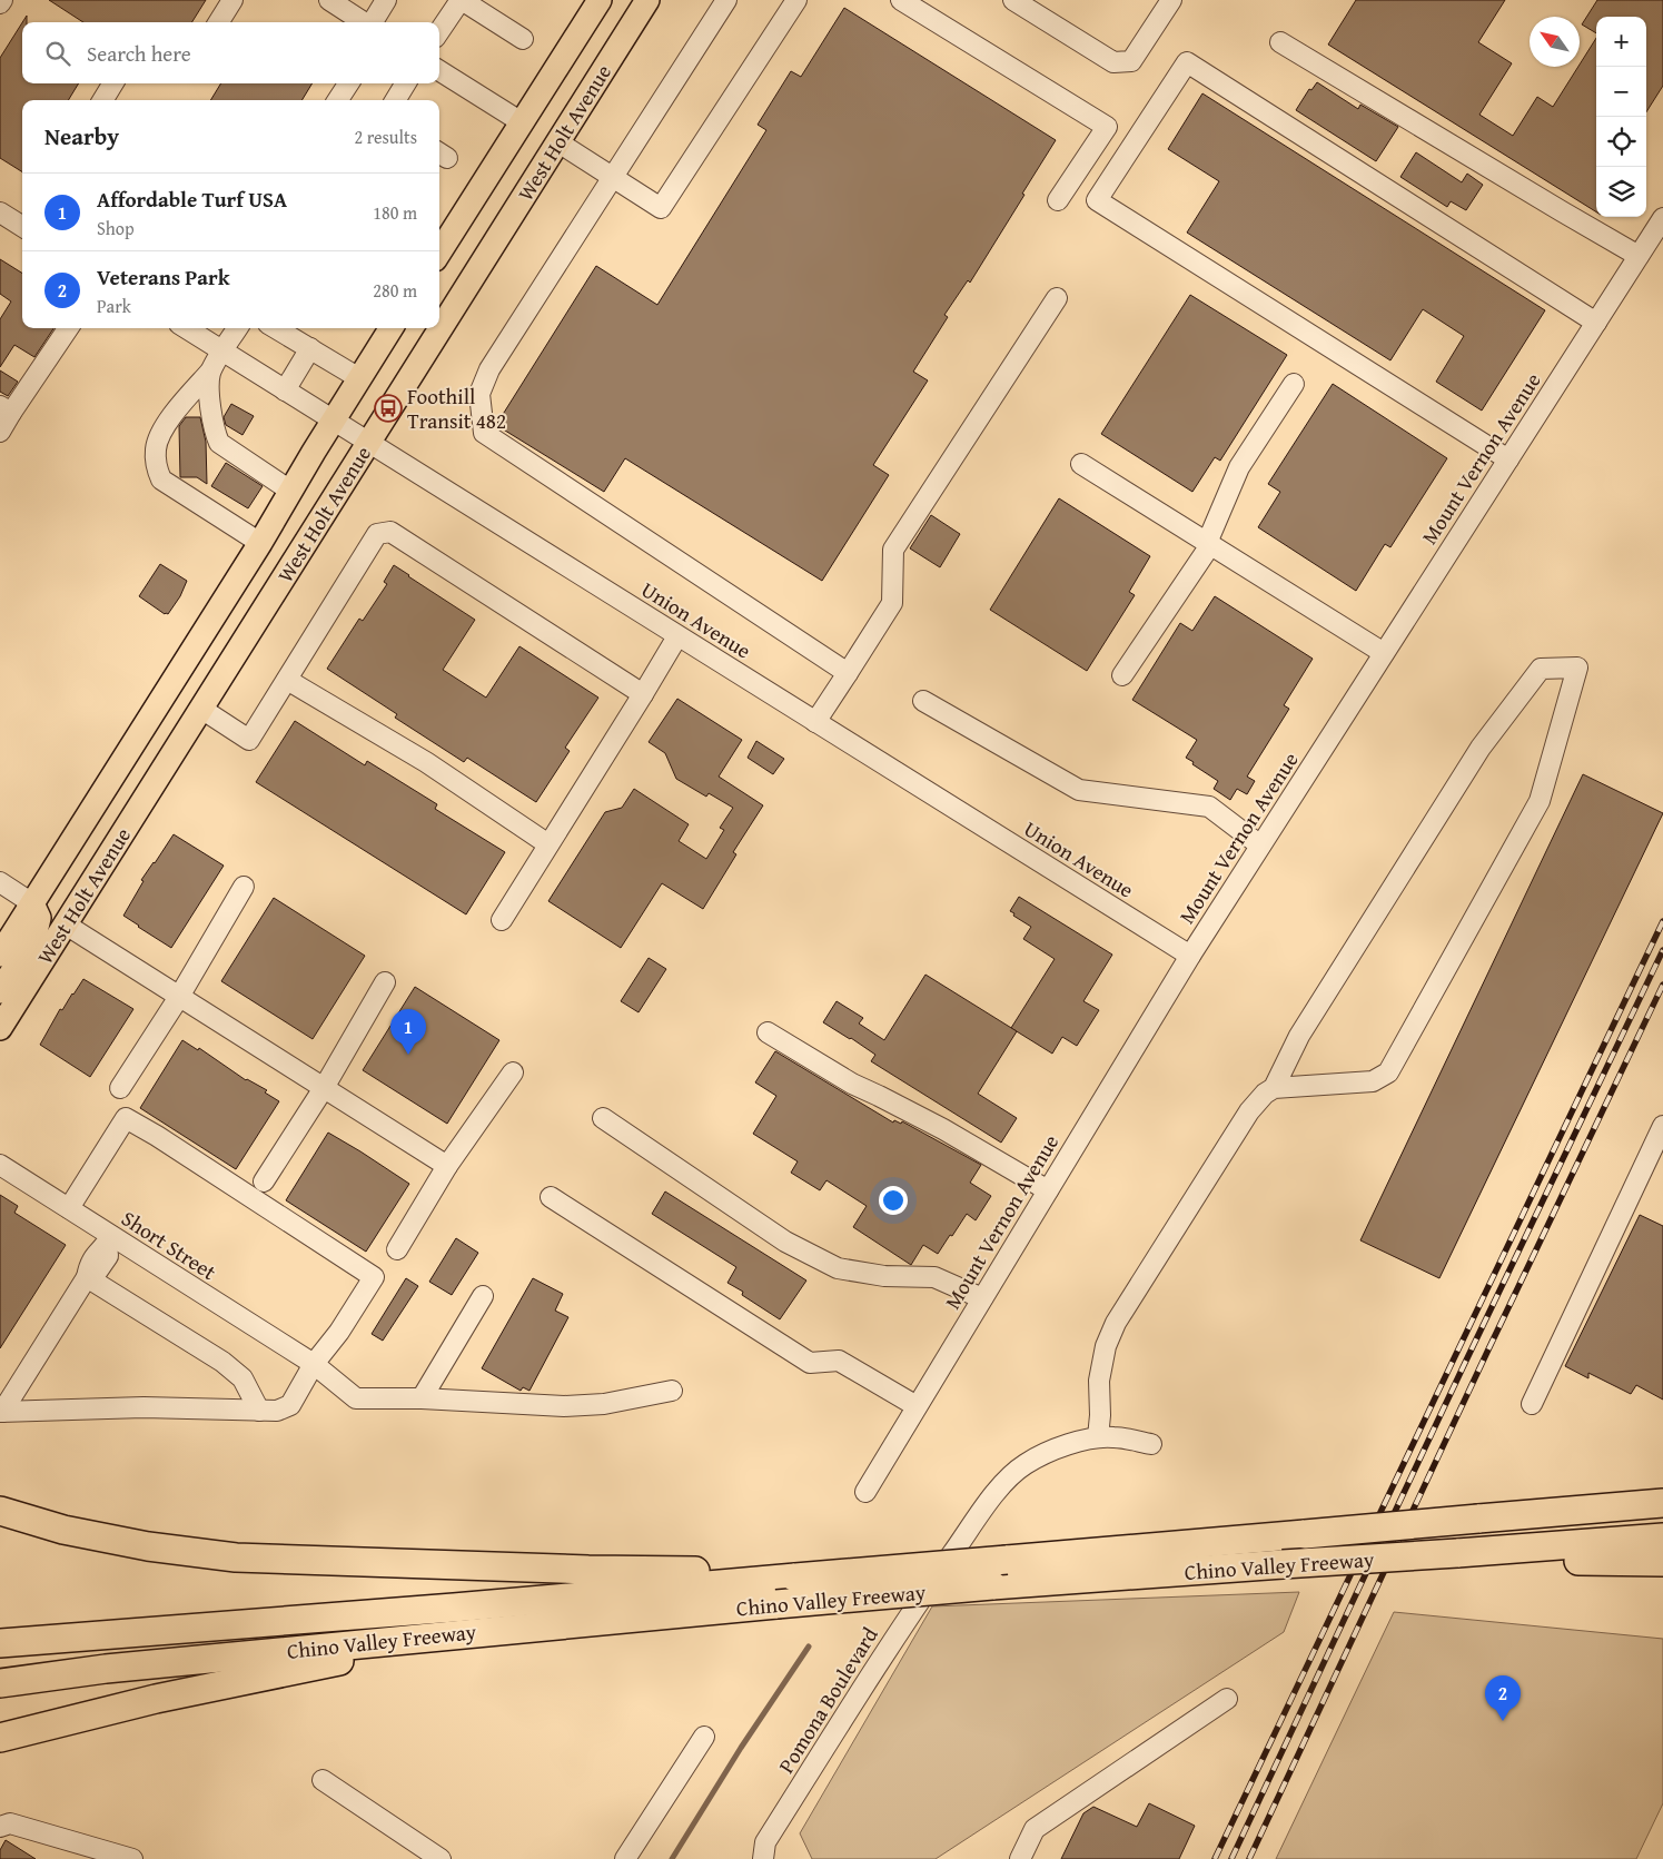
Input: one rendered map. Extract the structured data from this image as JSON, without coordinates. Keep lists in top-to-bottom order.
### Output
{
  "streets": {
    "highway": ["Chino Valley Freeway"],
    "main road": ["West Holt Avenue"],
    "street": [
      "Mount Vernon Avenue",
      "Union Avenue",
      "Short Street",
      "Pomona Boulevard"
    ]
  },
  "crossings": [
    ["West Holt Avenue", "Union Avenue"],
    ["Mount Vernon Avenue", "Union Avenue"]
  ],
  "places": {
    "bus stop": ["Foothill Transit 482"]
  },
  "north": "top left",
  "page": {
    "map_buttons": ["+", "−"],
    "search": "Search here",
    "heading": ["Nearby", "2 results"],
    "list": [
      {
        "mark": "1",
        "name": "Affordable Turf USA",
        "note": "Shop",
        "value": "180 m"
      },
      {
        "mark": "2",
        "name": "Veterans Park",
        "note": "Park",
        "value": "280 m"
      }
    ],
    "pins": ["1", "2"]
  }
}
